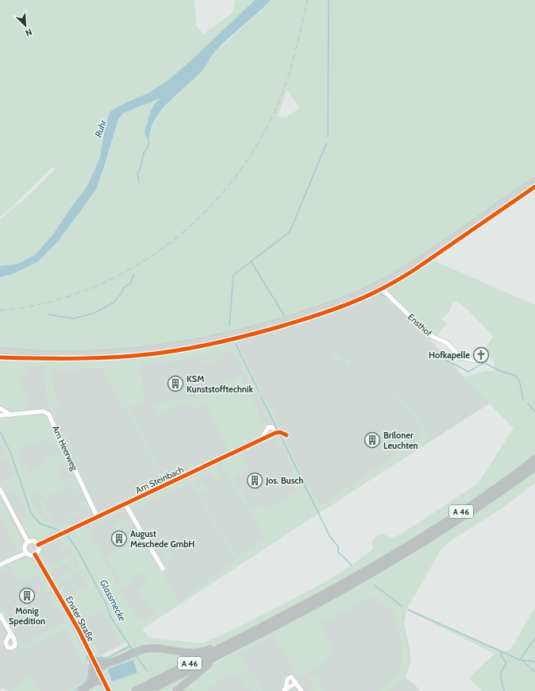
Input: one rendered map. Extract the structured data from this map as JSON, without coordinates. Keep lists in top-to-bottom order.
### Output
{
  "streets": {
    "highway": ["A 46"],
    "street": [
      "Ensthof",
      "Am Heerweg",
      "Am Steinbach",
      "Enster Straße"
    ]
  },
  "crossings": [
    ["Am Heerweg", "Am Steinbach"],
    ["Am Steinbach", "Enster Straße"]
  ],
  "water": ["Ruhr", "Glassmecke"],
  "places": {
    "church": ["Hofkapelle"],
    "building": [
      "KSM Kunststofftechnik",
      "Briloner Leuchten",
      "Jos. Busch",
      "August Meschede GmbH",
      "Mönig Spedition"
    ]
  },
  "north": "bottom right"
}
